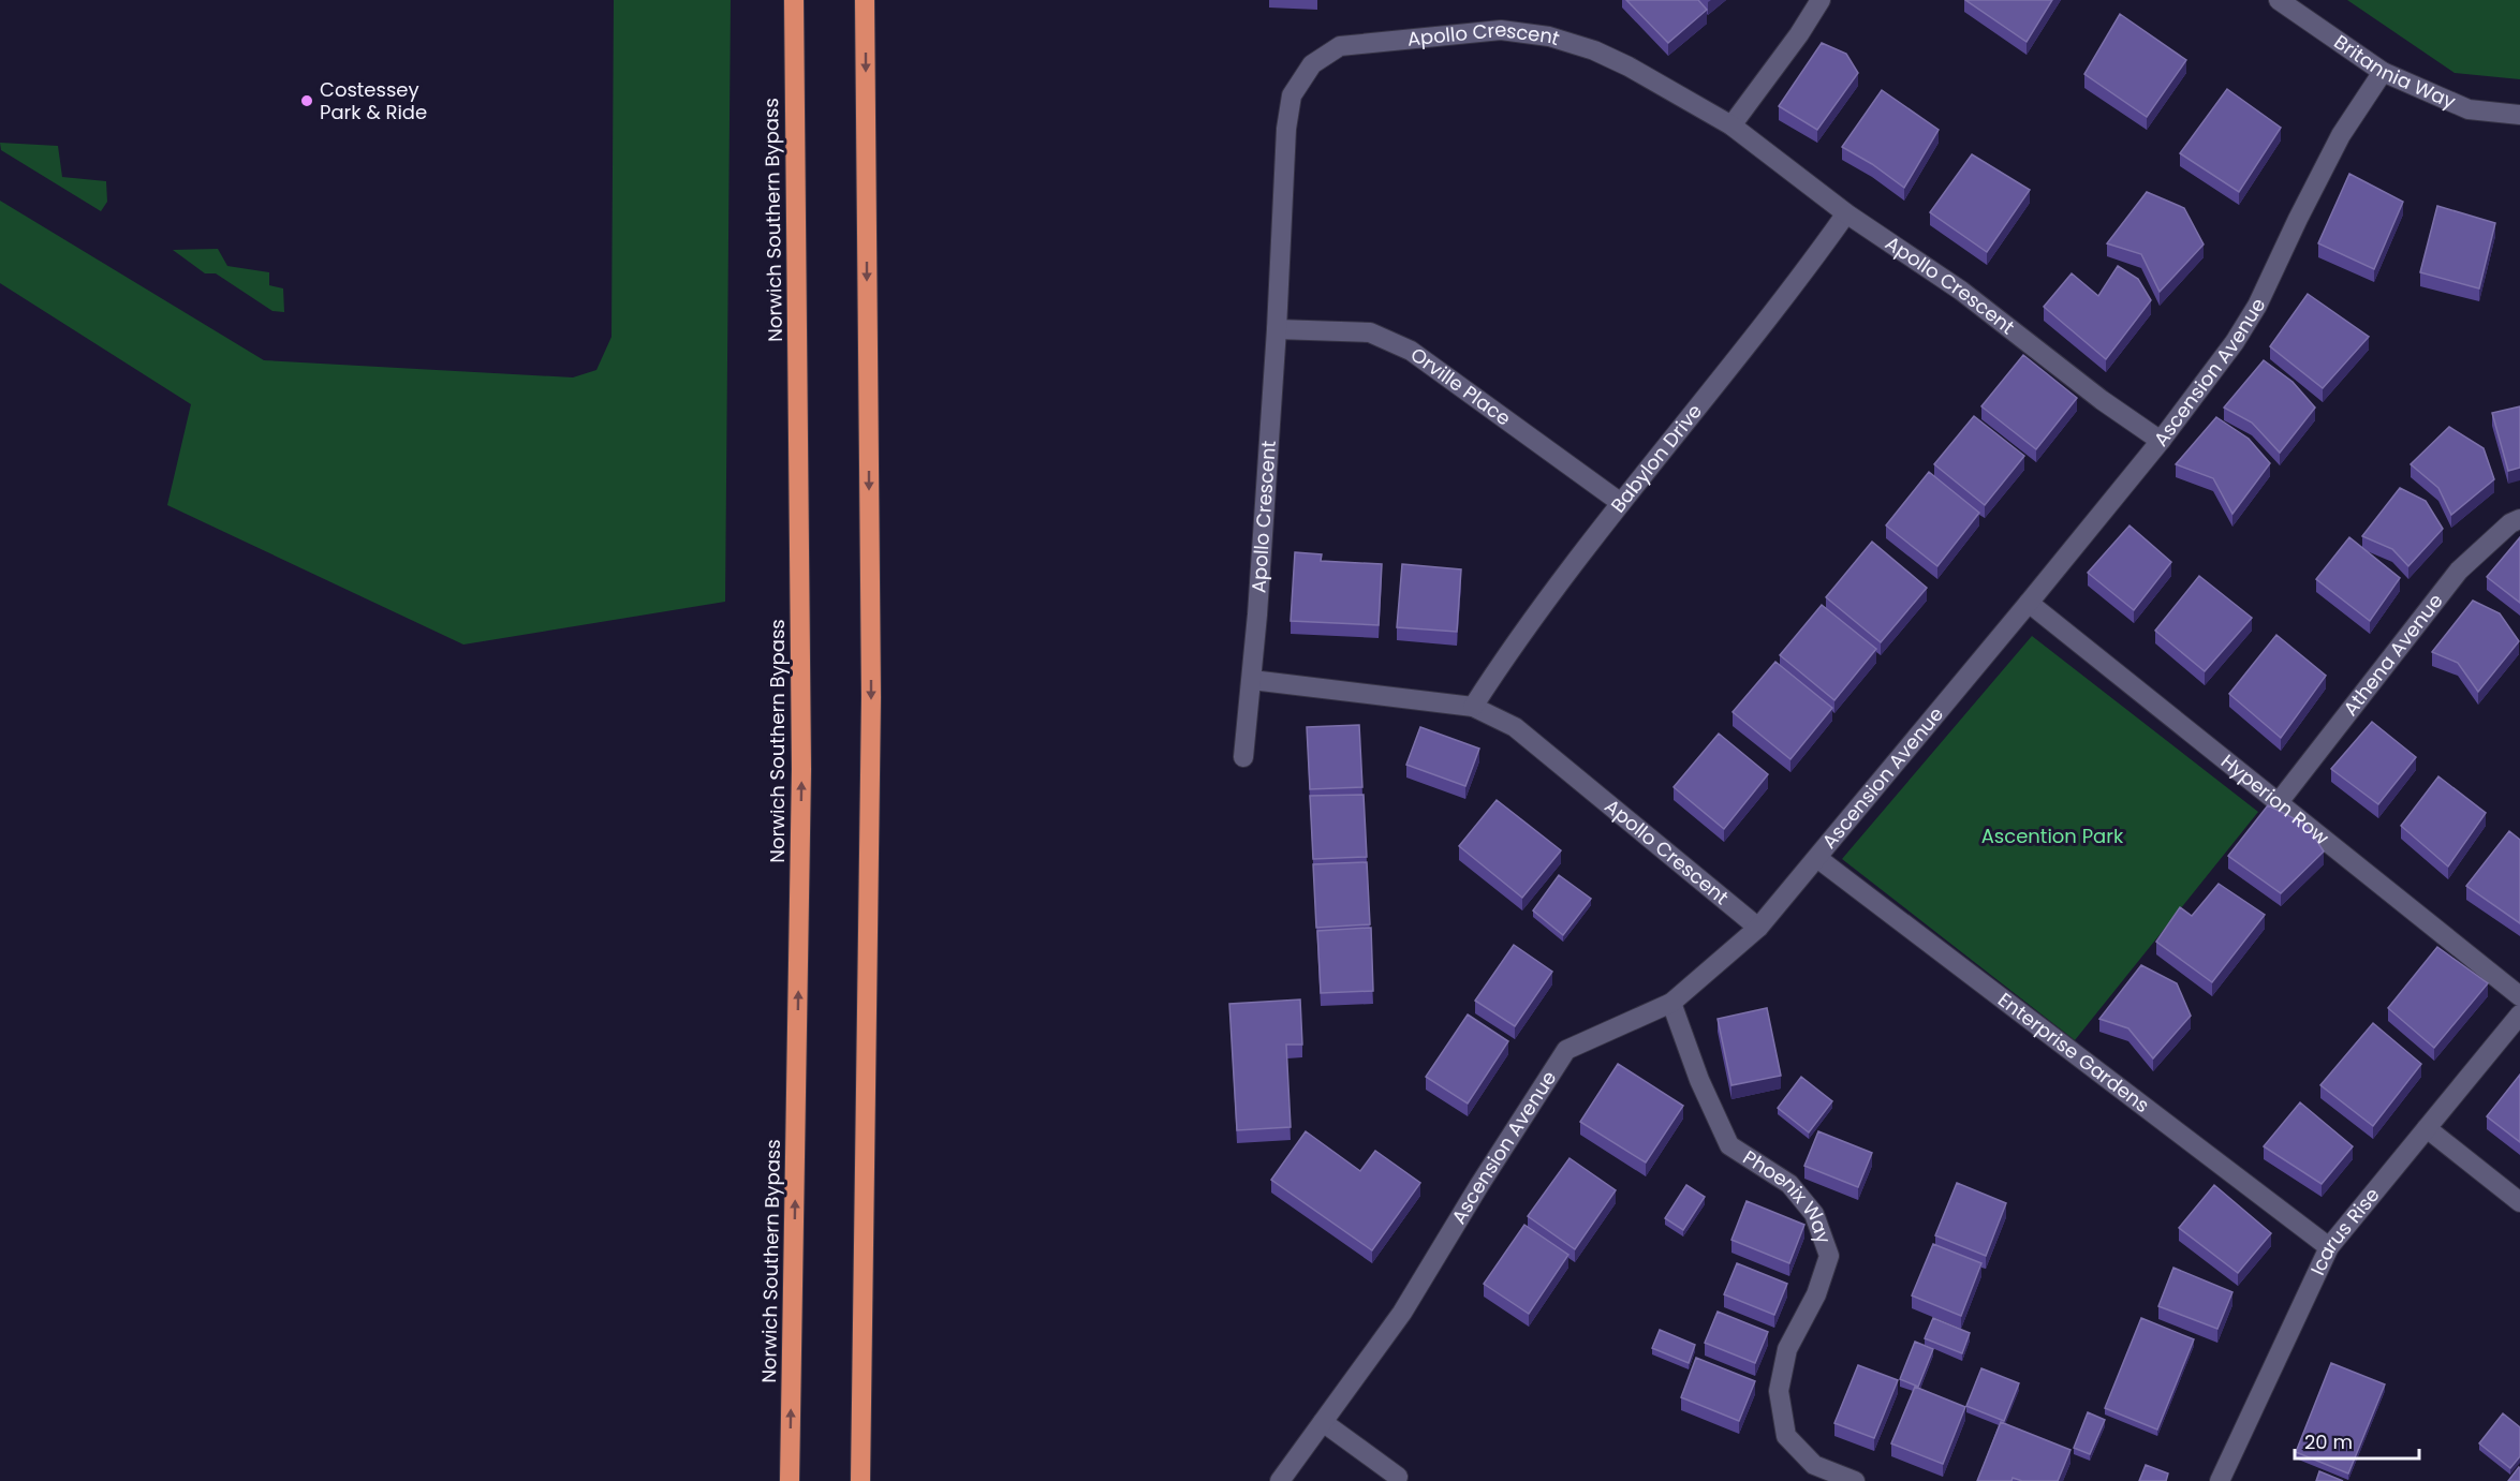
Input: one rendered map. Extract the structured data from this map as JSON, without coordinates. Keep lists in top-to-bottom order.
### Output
{
  "streets": {
    "highway": ["Norwich Southern Bypass"],
    "street": [
      "Apollo Crescent",
      "Britannia Way",
      "Ascension Avenue",
      "Orville Place",
      "Babylon Drive",
      "Athena Avenue",
      "Hyperion Row",
      "Enterprise Gardens",
      "Phoenix Way",
      "Icarus Rise"
    ]
  },
  "crossings": [
    ["Apollo Crescent", "Ascension Avenue"],
    ["Apollo Crescent", "Orville Place"],
    ["Apollo Crescent", "Babylon Drive"],
    ["Britannia Way", "Ascension Avenue"],
    ["Ascension Avenue", "Hyperion Row"],
    ["Ascension Avenue", "Enterprise Gardens"],
    ["Ascension Avenue", "Phoenix Way"],
    ["Orville Place", "Babylon Drive"],
    ["Athena Avenue", "Hyperion Row"],
    ["Enterprise Gardens", "Icarus Rise"]
  ],
  "parks": ["Ascention Park"],
  "places": ["Costessey Park & Ride"],
  "scale_bar": "20 m"
}
